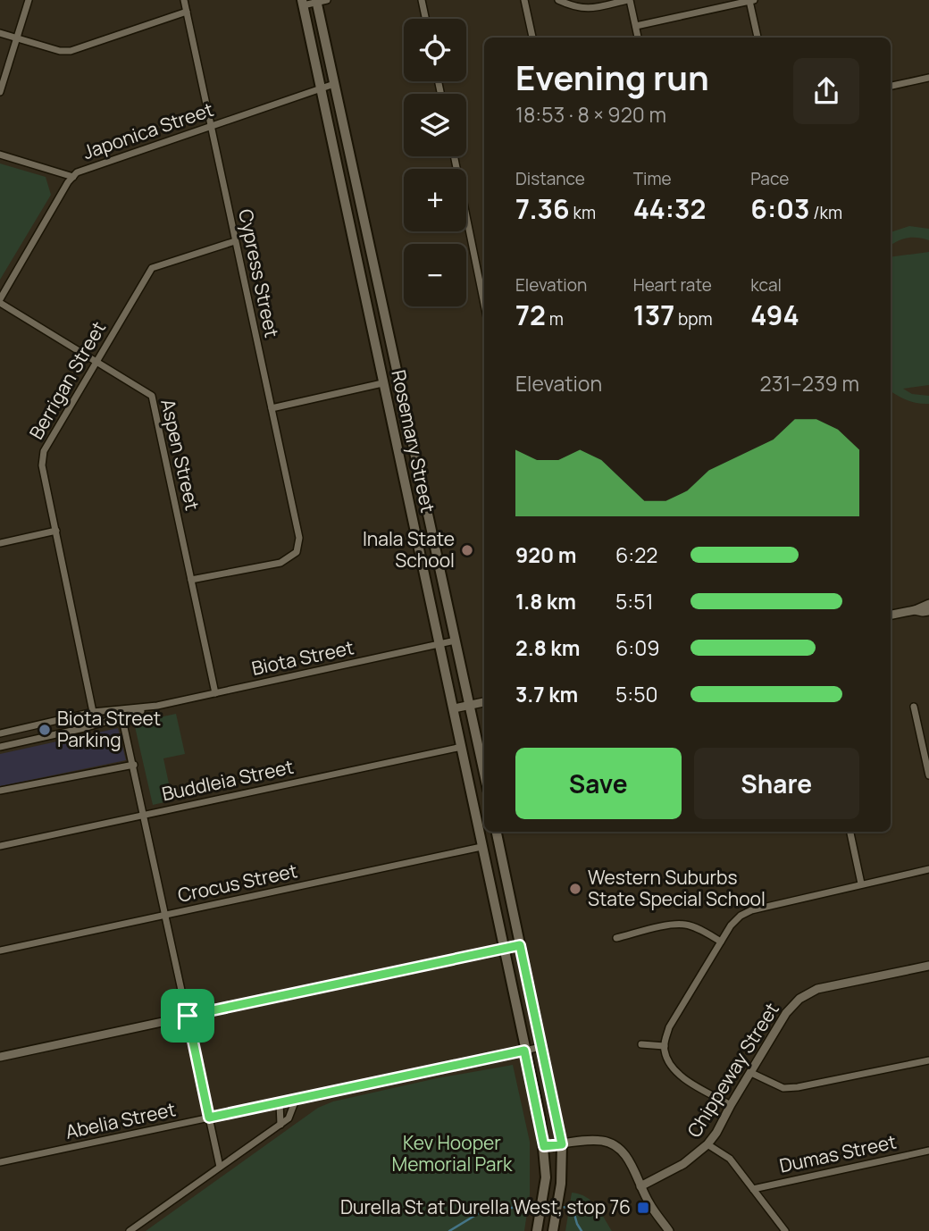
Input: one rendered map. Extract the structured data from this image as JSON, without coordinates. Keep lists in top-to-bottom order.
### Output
{
  "streets": {
    "main road": ["Rosemary Street"],
    "street": [
      "Japonica Street",
      "Cypress Street",
      "Berrigan Street",
      "Aspen Street",
      "Biota Street",
      "Buddleia Street",
      "Crocus Street",
      "Chippeway Street",
      "Abelia Street",
      "Dumas Street"
    ]
  },
  "crossings": [
    ["Japonica Street", "Cypress Street"],
    ["Japonica Street", "Rosemary Street"],
    ["Japonica Street", "Aspen Street"],
    ["Cypress Street", "Berrigan Street"],
    ["Cypress Street", "Aspen Street"],
    ["Berrigan Street", "Aspen Street"],
    ["Berrigan Street", "Biota Street"],
    ["Rosemary Street", "Biota Street"],
    ["Rosemary Street", "Buddleia Street"],
    ["Rosemary Street", "Crocus Street"],
    ["Rosemary Street", "Abelia Street"],
    ["Aspen Street", "Biota Street"]
  ],
  "parks": ["Kev Hooper Memorial Park"],
  "places": {
    "other": ["Inala State School", "Biota Street Parking", "Western Suburbs State Special School"],
    "transit": ["Durella St at Durella West, stop 76"]
  },
  "page": {
    "map_buttons": ["+", "−"],
    "heading": ["Evening run", "18:53 · 8 × 920 m"],
    "stats": [
      ["Distance", "7.36 km"],
      ["Time", "44:32"],
      ["Pace", "6:03 /km"],
      ["Elevation", "72 m"],
      ["Heart rate", "137 bpm"],
      ["kcal", "494"]
    ],
    "chart": ["Elevation", "231–239 m"],
    "list": [
      {
        "name": "920 m",
        "note": "6:22"
      },
      {
        "name": "1.8 km",
        "note": "5:51"
      },
      {
        "name": "2.8 km",
        "note": "6:09"
      },
      {
        "name": "3.7 km",
        "note": "5:50"
      }
    ],
    "buttons": ["Save", "Share"]
  }
}
